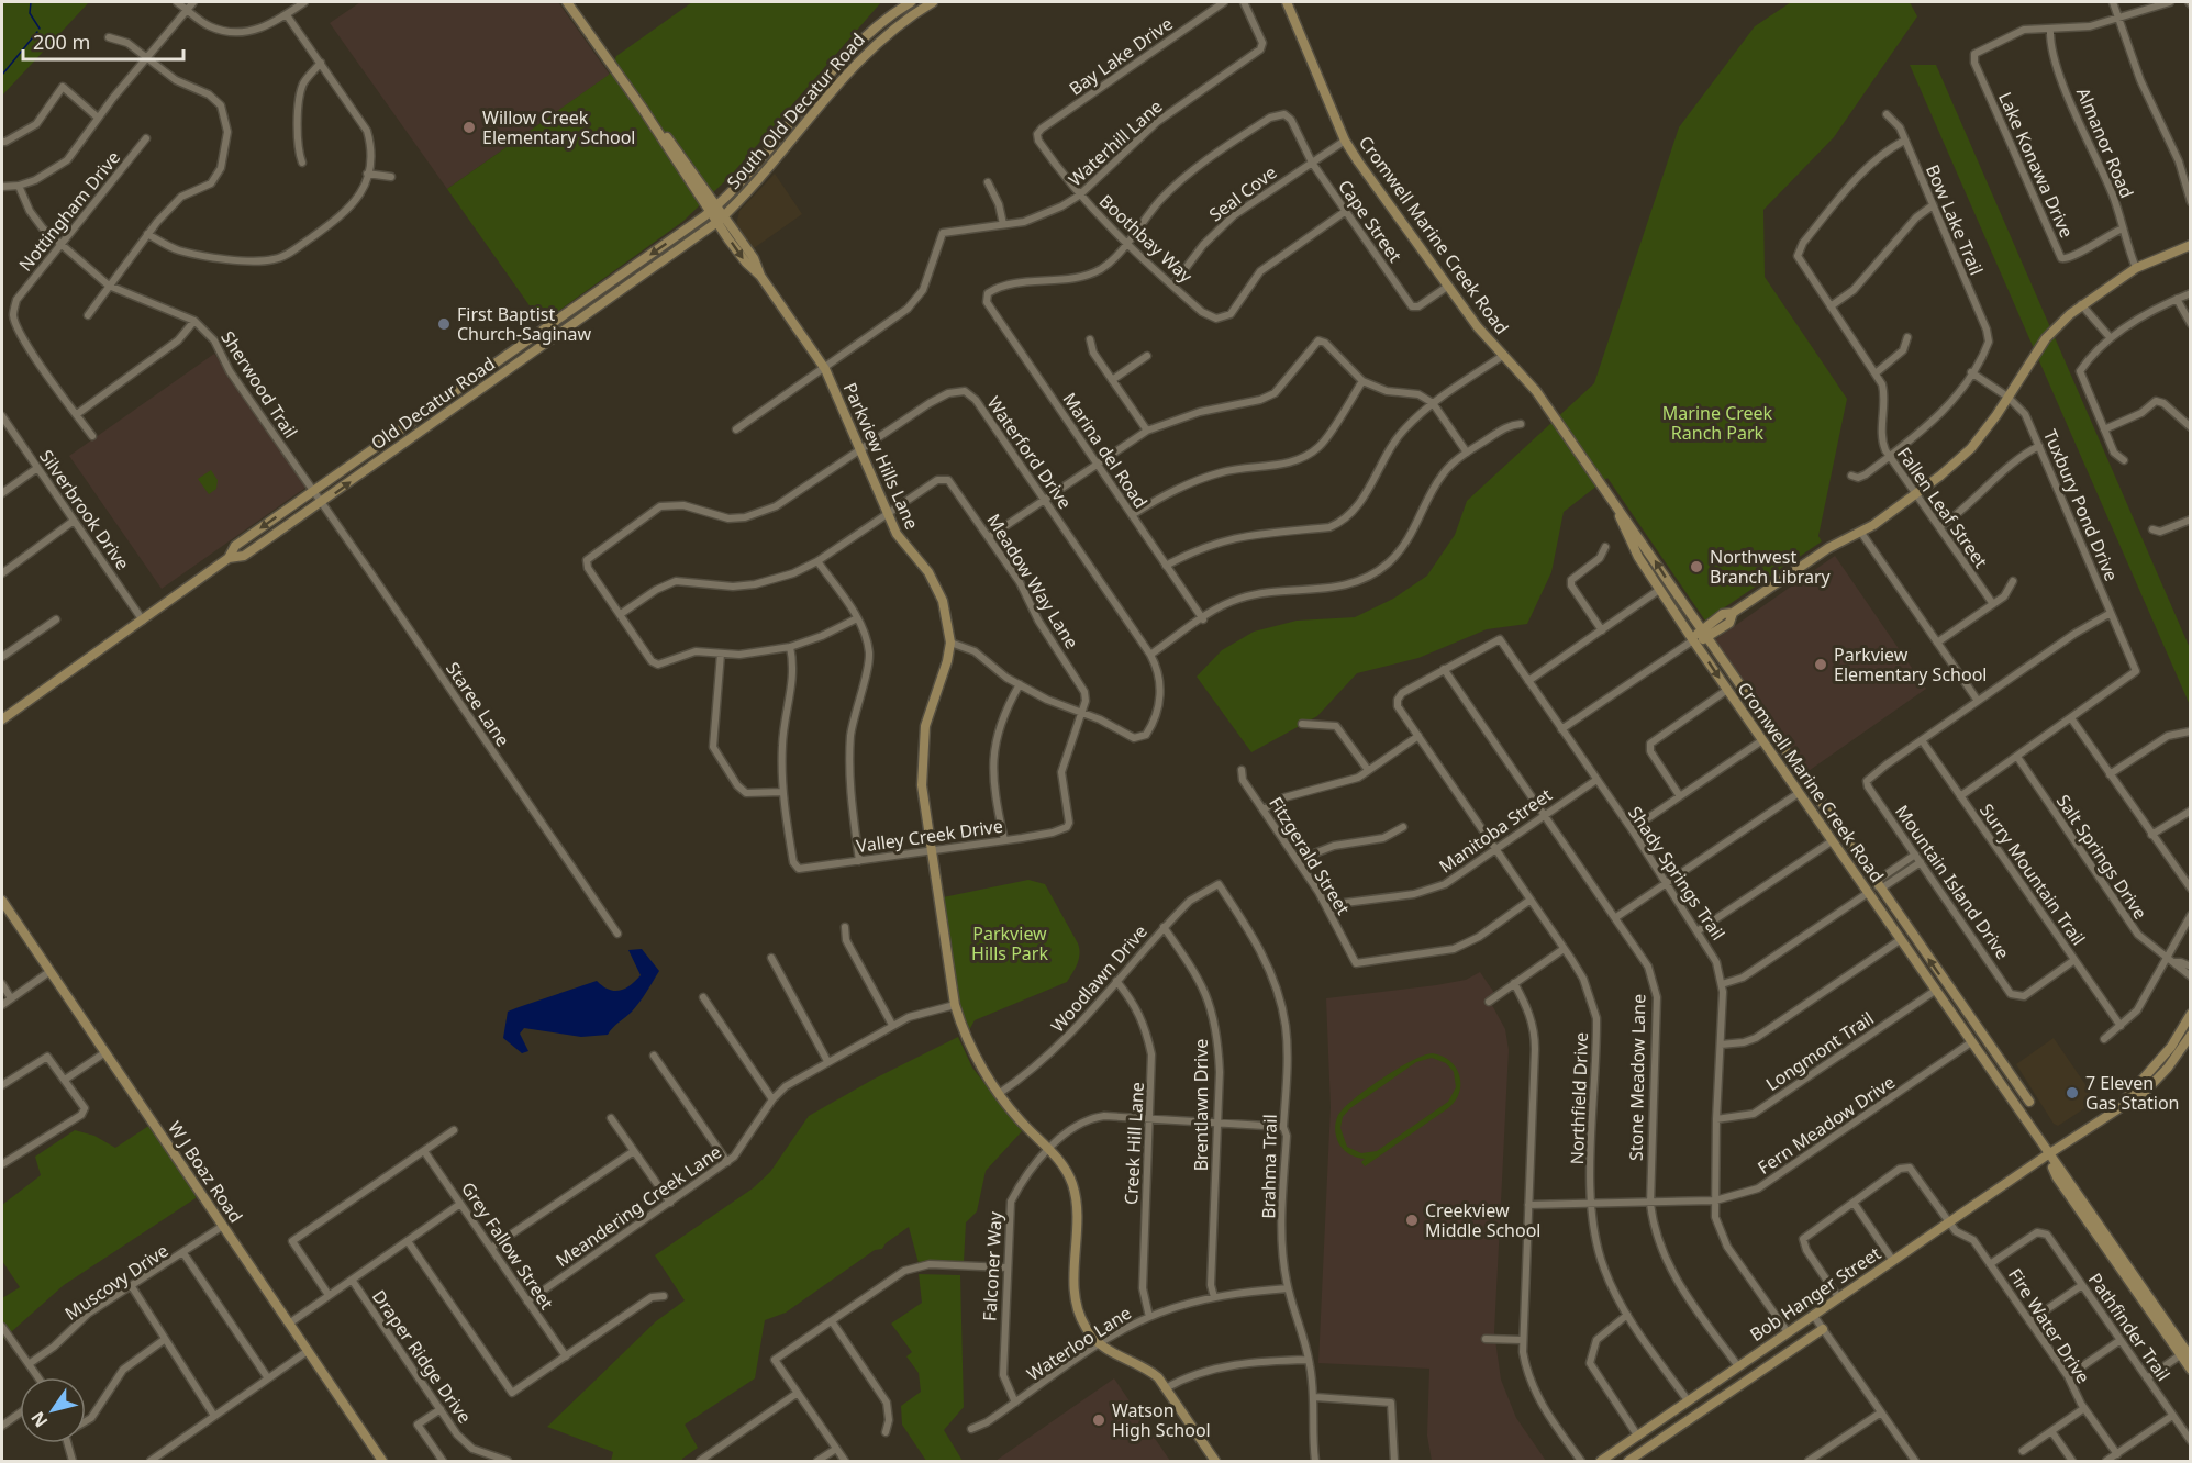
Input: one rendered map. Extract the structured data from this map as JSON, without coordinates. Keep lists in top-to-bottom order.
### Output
{
  "streets": {
    "main road": [
      "South Old Decatur Road",
      "Cromwell Marine Creek Road",
      "Old Decatur Road",
      "Parkview Hills Lane",
      "W J Boaz Road",
      "Bob Hanger Street"
    ],
    "street": [
      "Bay Lake Drive",
      "Waterhill Lane",
      "Almanor Road",
      "Lake Konawa Drive",
      "Seal Cove",
      "Nottingham Drive",
      "Bow Lake Trail",
      "Cape Street",
      "Boothbay Way",
      "Sherwood Trail",
      "Marina del Road",
      "Waterford Drive",
      "Tuxbury Pond Drive",
      "Fallen Leaf Street",
      "Silverbrook Drive",
      "Meadow Way Lane",
      "Staree Lane",
      "Manitoba Street",
      "Valley Creek Drive",
      "Fitzgerald Street",
      "Salt Springs Drive",
      "Shady Springs Trail",
      "Surry Mountain Trail",
      "Mountain Island Drive",
      "Woodlawn Drive",
      "Longmont Trail",
      "Stone Meadow Lane",
      "Northfield Drive",
      "Brentlawn Drive",
      "Fern Meadow Drive",
      "Creek Hill Lane",
      "Brahma Trail",
      "Meandering Creek Lane",
      "Grey Fallow Street",
      "Falconer Way",
      "Muscovy Drive",
      "Fire Water Drive",
      "Pathfinder Trail",
      "Waterloo Lane",
      "Draper Ridge Drive"
    ]
  },
  "crossings": [
    ["Bay Lake Drive", "Boothbay Way"],
    ["South Old Decatur Road", "Old Decatur Road"],
    ["South Old Decatur Road", "Parkview Hills Lane"],
    ["Waterhill Lane", "Boothbay Way"],
    ["Waterhill Lane", "Parkview Hills Lane"],
    ["Almanor Road", "Lake Konawa Drive"],
    ["Seal Cove", "Cape Street"],
    ["Seal Cove", "Cromwell Marine Creek Road"],
    ["Seal Cove", "Boothbay Way"],
    ["Nottingham Drive", "Sherwood Trail"],
    ["Bow Lake Trail", "Tuxbury Pond Drive"],
    ["Bow Lake Trail", "Fallen Leaf Street"],
    ["Cape Street", "Cromwell Marine Creek Road"],
    ["Cape Street", "Boothbay Way"],
    ["Cape Street", "Marina del Road"],
    ["Cromwell Marine Creek Road", "Longmont Trail"],
    ["Cromwell Marine Creek Road", "Fern Meadow Drive"],
    ["Cromwell Marine Creek Road", "Bob Hanger Street"],
    ["Boothbay Way", "Marina del Road"],
    ["Sherwood Trail", "Old Decatur Road"],
    ["Sherwood Trail", "Staree Lane"],
    ["Old Decatur Road", "Parkview Hills Lane"],
    ["Old Decatur Road", "Silverbrook Drive"],
    ["Old Decatur Road", "Staree Lane"],
    ["Waterford Drive", "Parkview Hills Lane"],
    ["Waterford Drive", "Meadow Way Lane"],
    ["Parkview Hills Lane", "Meadow Way Lane"],
    ["Parkview Hills Lane", "Valley Creek Drive"],
    ["Parkview Hills Lane", "Woodlawn Drive"],
    ["Parkview Hills Lane", "Meandering Creek Lane"],
    ["Parkview Hills Lane", "Falconer Way"],
    ["Parkview Hills Lane", "Waterloo Lane"],
    ["Meadow Way Lane", "Valley Creek Drive"],
    ["Manitoba Street", "Fitzgerald Street"],
    ["Manitoba Street", "Shady Springs Trail"],
    ["Manitoba Street", "Stone Meadow Lane"],
    ["Manitoba Street", "Northfield Drive"],
    ["Fitzgerald Street", "Northfield Drive"],
    ["Shady Springs Trail", "Longmont Trail"],
    ["Shady Springs Trail", "Stone Meadow Lane"],
    ["Shady Springs Trail", "Northfield Drive"],
    ["Shady Springs Trail", "Fern Meadow Drive"],
    ["Shady Springs Trail", "Bob Hanger Street"],
    ["Surry Mountain Trail", "Mountain Island Drive"],
    ["Woodlawn Drive", "Brentlawn Drive"],
    ["Woodlawn Drive", "Creek Hill Lane"],
    ["Woodlawn Drive", "Brahma Trail"],
    ["Stone Meadow Lane", "Northfield Drive"],
    ["Stone Meadow Lane", "Fern Meadow Drive"],
    ["Stone Meadow Lane", "Bob Hanger Street"],
    ["Northfield Drive", "Fern Meadow Drive"],
    ["Northfield Drive", "Bob Hanger Street"],
    ["Brentlawn Drive", "Falconer Way"],
    ["Brentlawn Drive", "Waterloo Lane"],
    ["Creek Hill Lane", "Falconer Way"],
    ["Creek Hill Lane", "Waterloo Lane"],
    ["Brahma Trail", "Falconer Way"],
    ["Brahma Trail", "Waterloo Lane"],
    ["W J Boaz Road", "Muscovy Drive"],
    ["Meandering Creek Lane", "Grey Fallow Street"],
    ["Falconer Way", "Waterloo Lane"],
    ["Bob Hanger Street", "Fire Water Drive"],
    ["Fire Water Drive", "Pathfinder Trail"]
  ],
  "parks": ["Marine Creek Ranch Park", "Parkview Hills Park"],
  "places": [
    "Willow Creek Elementary School",
    "First Baptist Church-Saginaw",
    "Northwest Branch Library",
    "Parkview Elementary School",
    "7 Eleven Gas Station",
    "Creekview Middle School",
    "Watson High School"
  ],
  "scale_bar": "200 m",
  "north": "bottom left"
}
